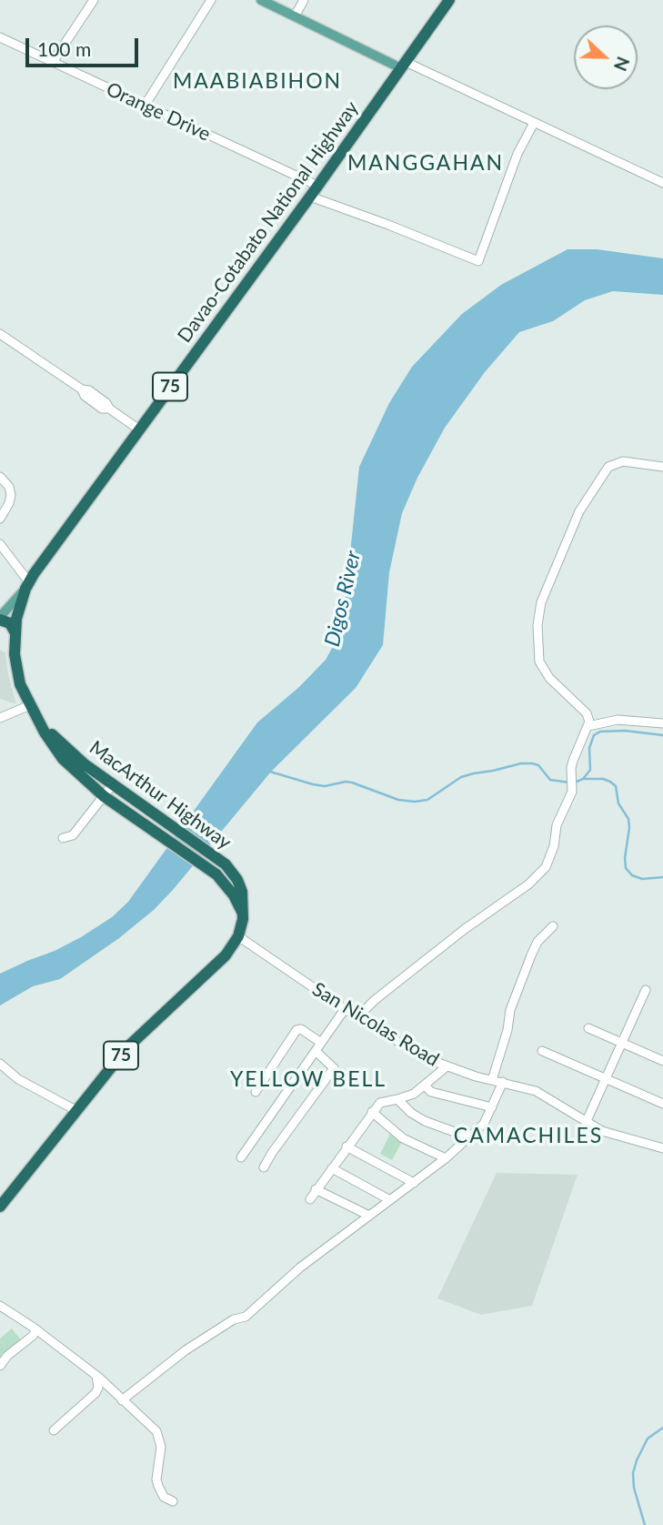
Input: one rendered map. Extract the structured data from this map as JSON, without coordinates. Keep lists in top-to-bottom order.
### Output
{
  "streets": {
    "highway": ["Davao-Cotabato National Highway", "75", "MacArthur Highway"],
    "street": ["Orange Drive", "San Nicolas Road"]
  },
  "crossings": [
    ["Orange Drive", "Davao-Cotabato National Highway"],
    ["Davao-Cotabato National Highway", "MacArthur Highway"],
    ["MacArthur Highway", "San Nicolas Road"]
  ],
  "districts": [
    "MAABIABIHON",
    "MANGGAHAN",
    "YELLOW BELL",
    "CAMACHILES"
  ],
  "water": ["Digos River"],
  "scale_bar": "100 m",
  "north": "right"
}
